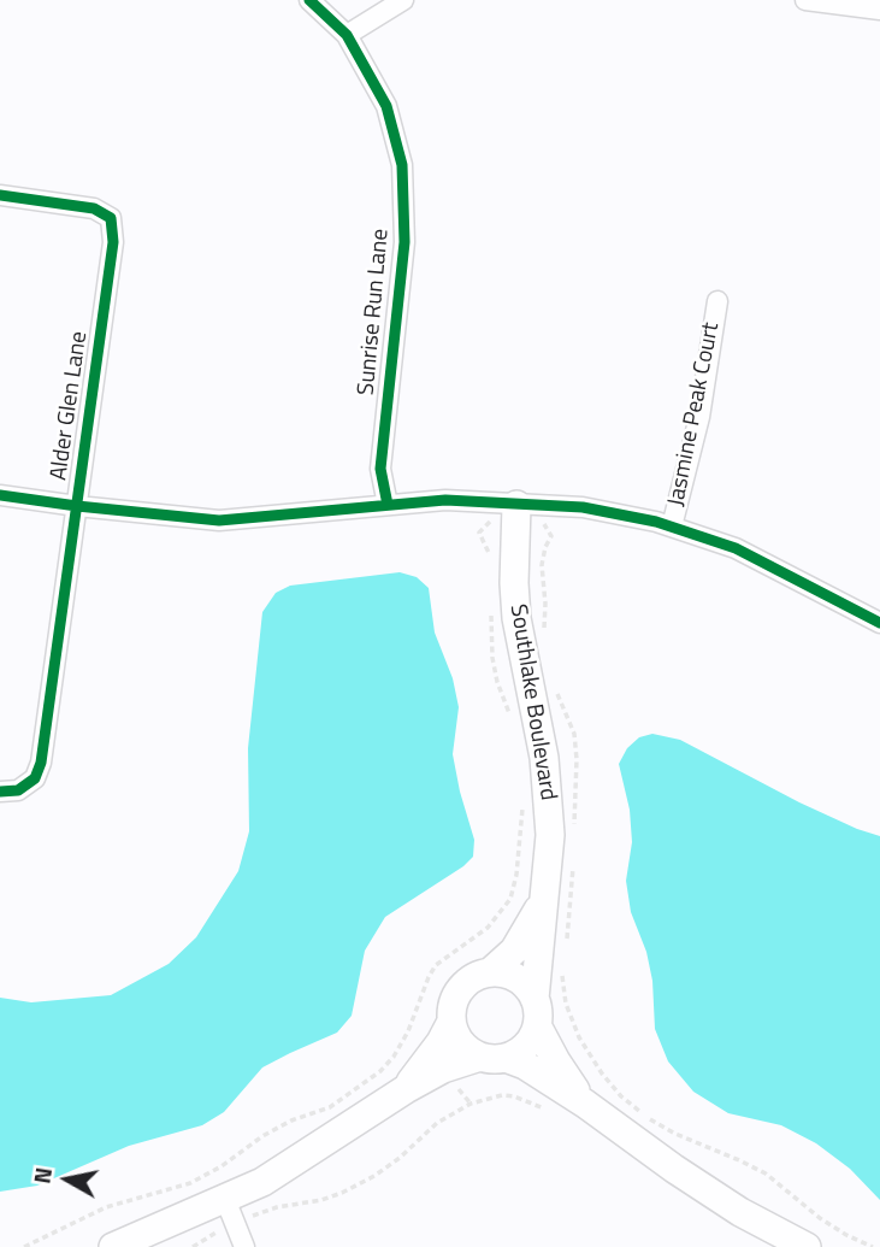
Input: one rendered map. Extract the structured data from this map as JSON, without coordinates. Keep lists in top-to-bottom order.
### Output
{
  "streets": {
    "street": [
      "Sunrise Run Lane",
      "Alder Glen Lane",
      "Jasmine Peak Court",
      "Southlake Boulevard"
    ]
  },
  "north": "left"
}
